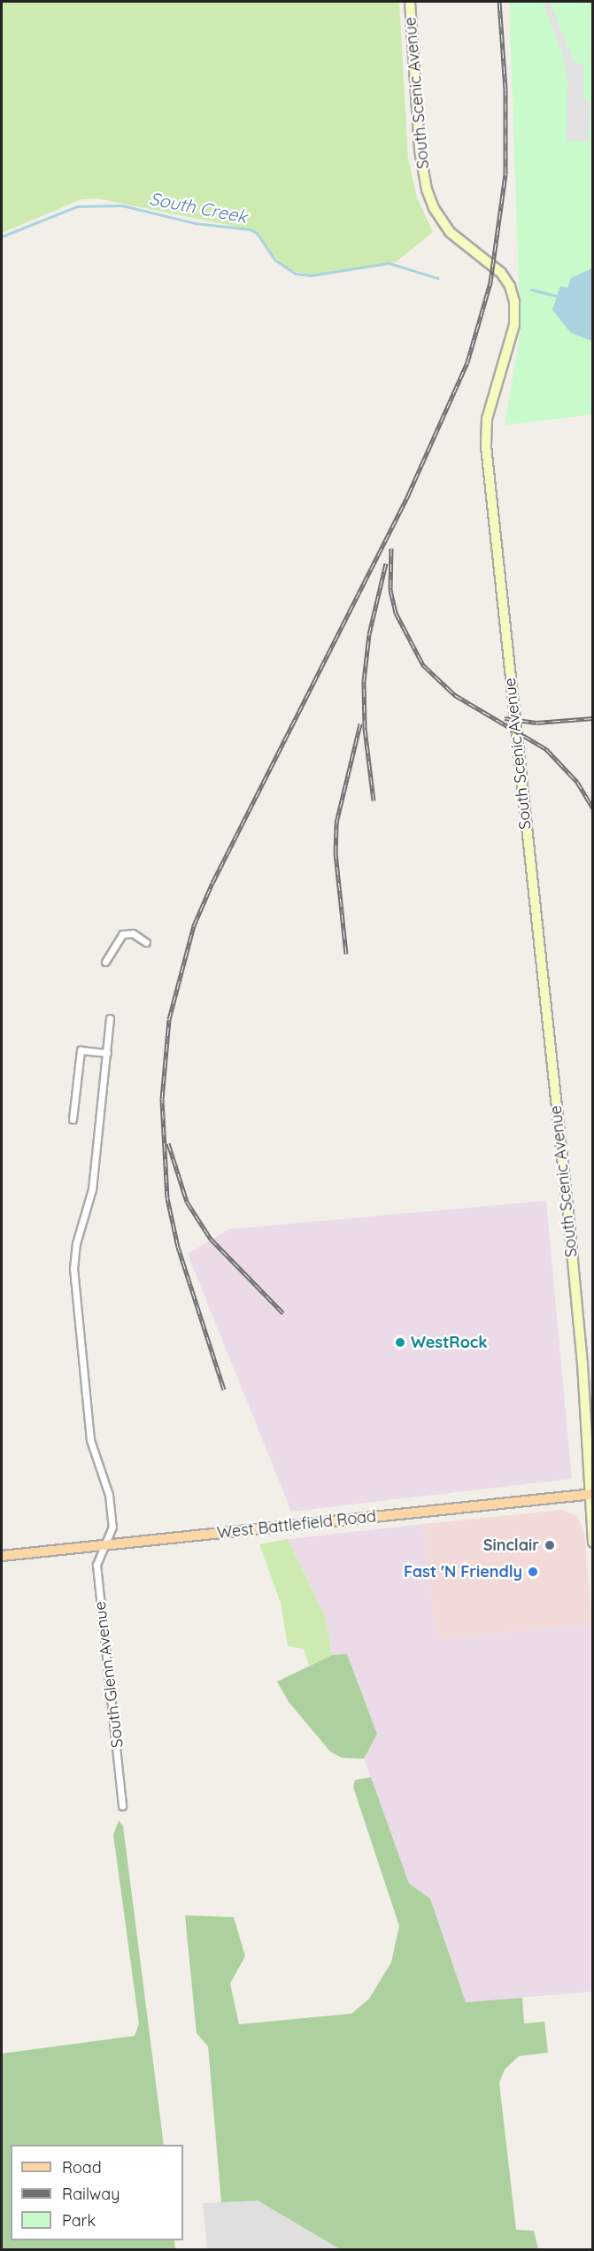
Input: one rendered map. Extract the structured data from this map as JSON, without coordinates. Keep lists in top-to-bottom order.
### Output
{
  "streets": {
    "main road": ["South Scenic Avenue", "West Battlefield Road"],
    "street": ["South Glenn Avenue"]
  },
  "crossings": [
    ["South Scenic Avenue", "West Battlefield Road"],
    ["West Battlefield Road", "South Glenn Avenue"]
  ],
  "water": ["South Creek"],
  "places": ["WestRock", "Sinclair", "Fast 'N Friendly"],
  "legend": ["Road", "Railway", "Park"]
}
